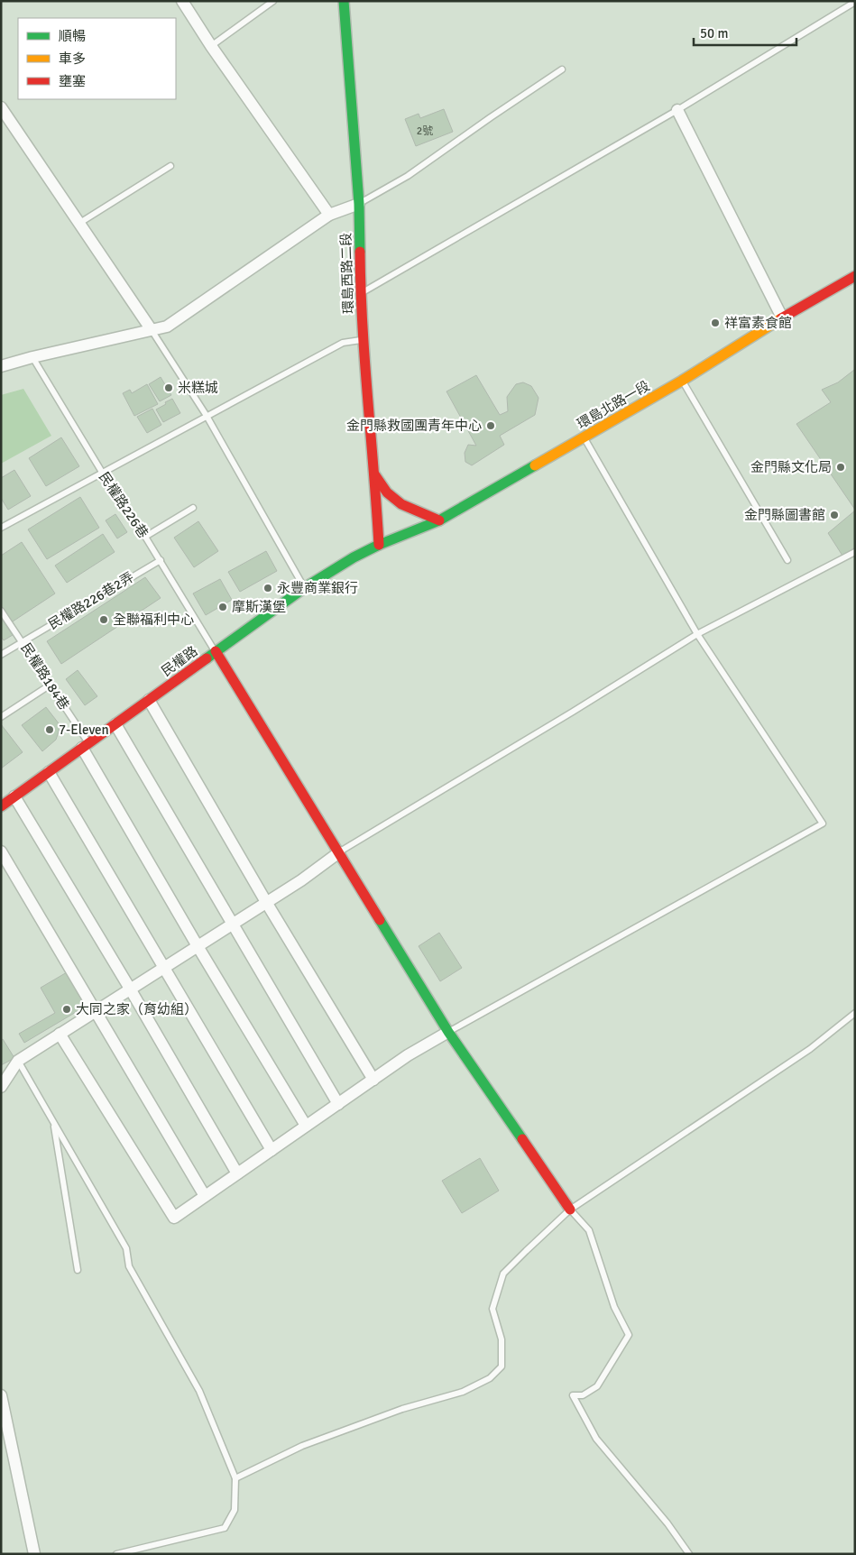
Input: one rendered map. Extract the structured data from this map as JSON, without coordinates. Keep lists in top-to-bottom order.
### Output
{
  "streets": {
    "main road": ["環島西路二段", "環島北路一段", "民權路"],
    "lane": ["民權路226巷", "民權路226巷2弄", "民權路184巷"]
  },
  "crossings": [
    ["環島西路二段", "環島北路一段"],
    ["環島西路二段", "民權路"],
    ["環島北路一段", "民權路"],
    ["民權路226巷", "民權路226巷2弄"],
    ["民權路226巷", "民權路"],
    ["民權路226巷2弄", "民權路184巷"],
    ["民權路", "民權路184巷"]
  ],
  "places": [
    "祥富素食館",
    "米糕城",
    "金門縣救國團青年中心",
    "金門縣文化局",
    "金門縣圖書館",
    "永豐商業銀行",
    "摩斯漢堡",
    "全聯福利中心",
    "7-Eleven",
    "大同之家（育幼組）"
  ],
  "house_numbers": ["2號"],
  "legend": ["順暢", "車多", "壅塞"],
  "scale_bar": "50 m"
}
